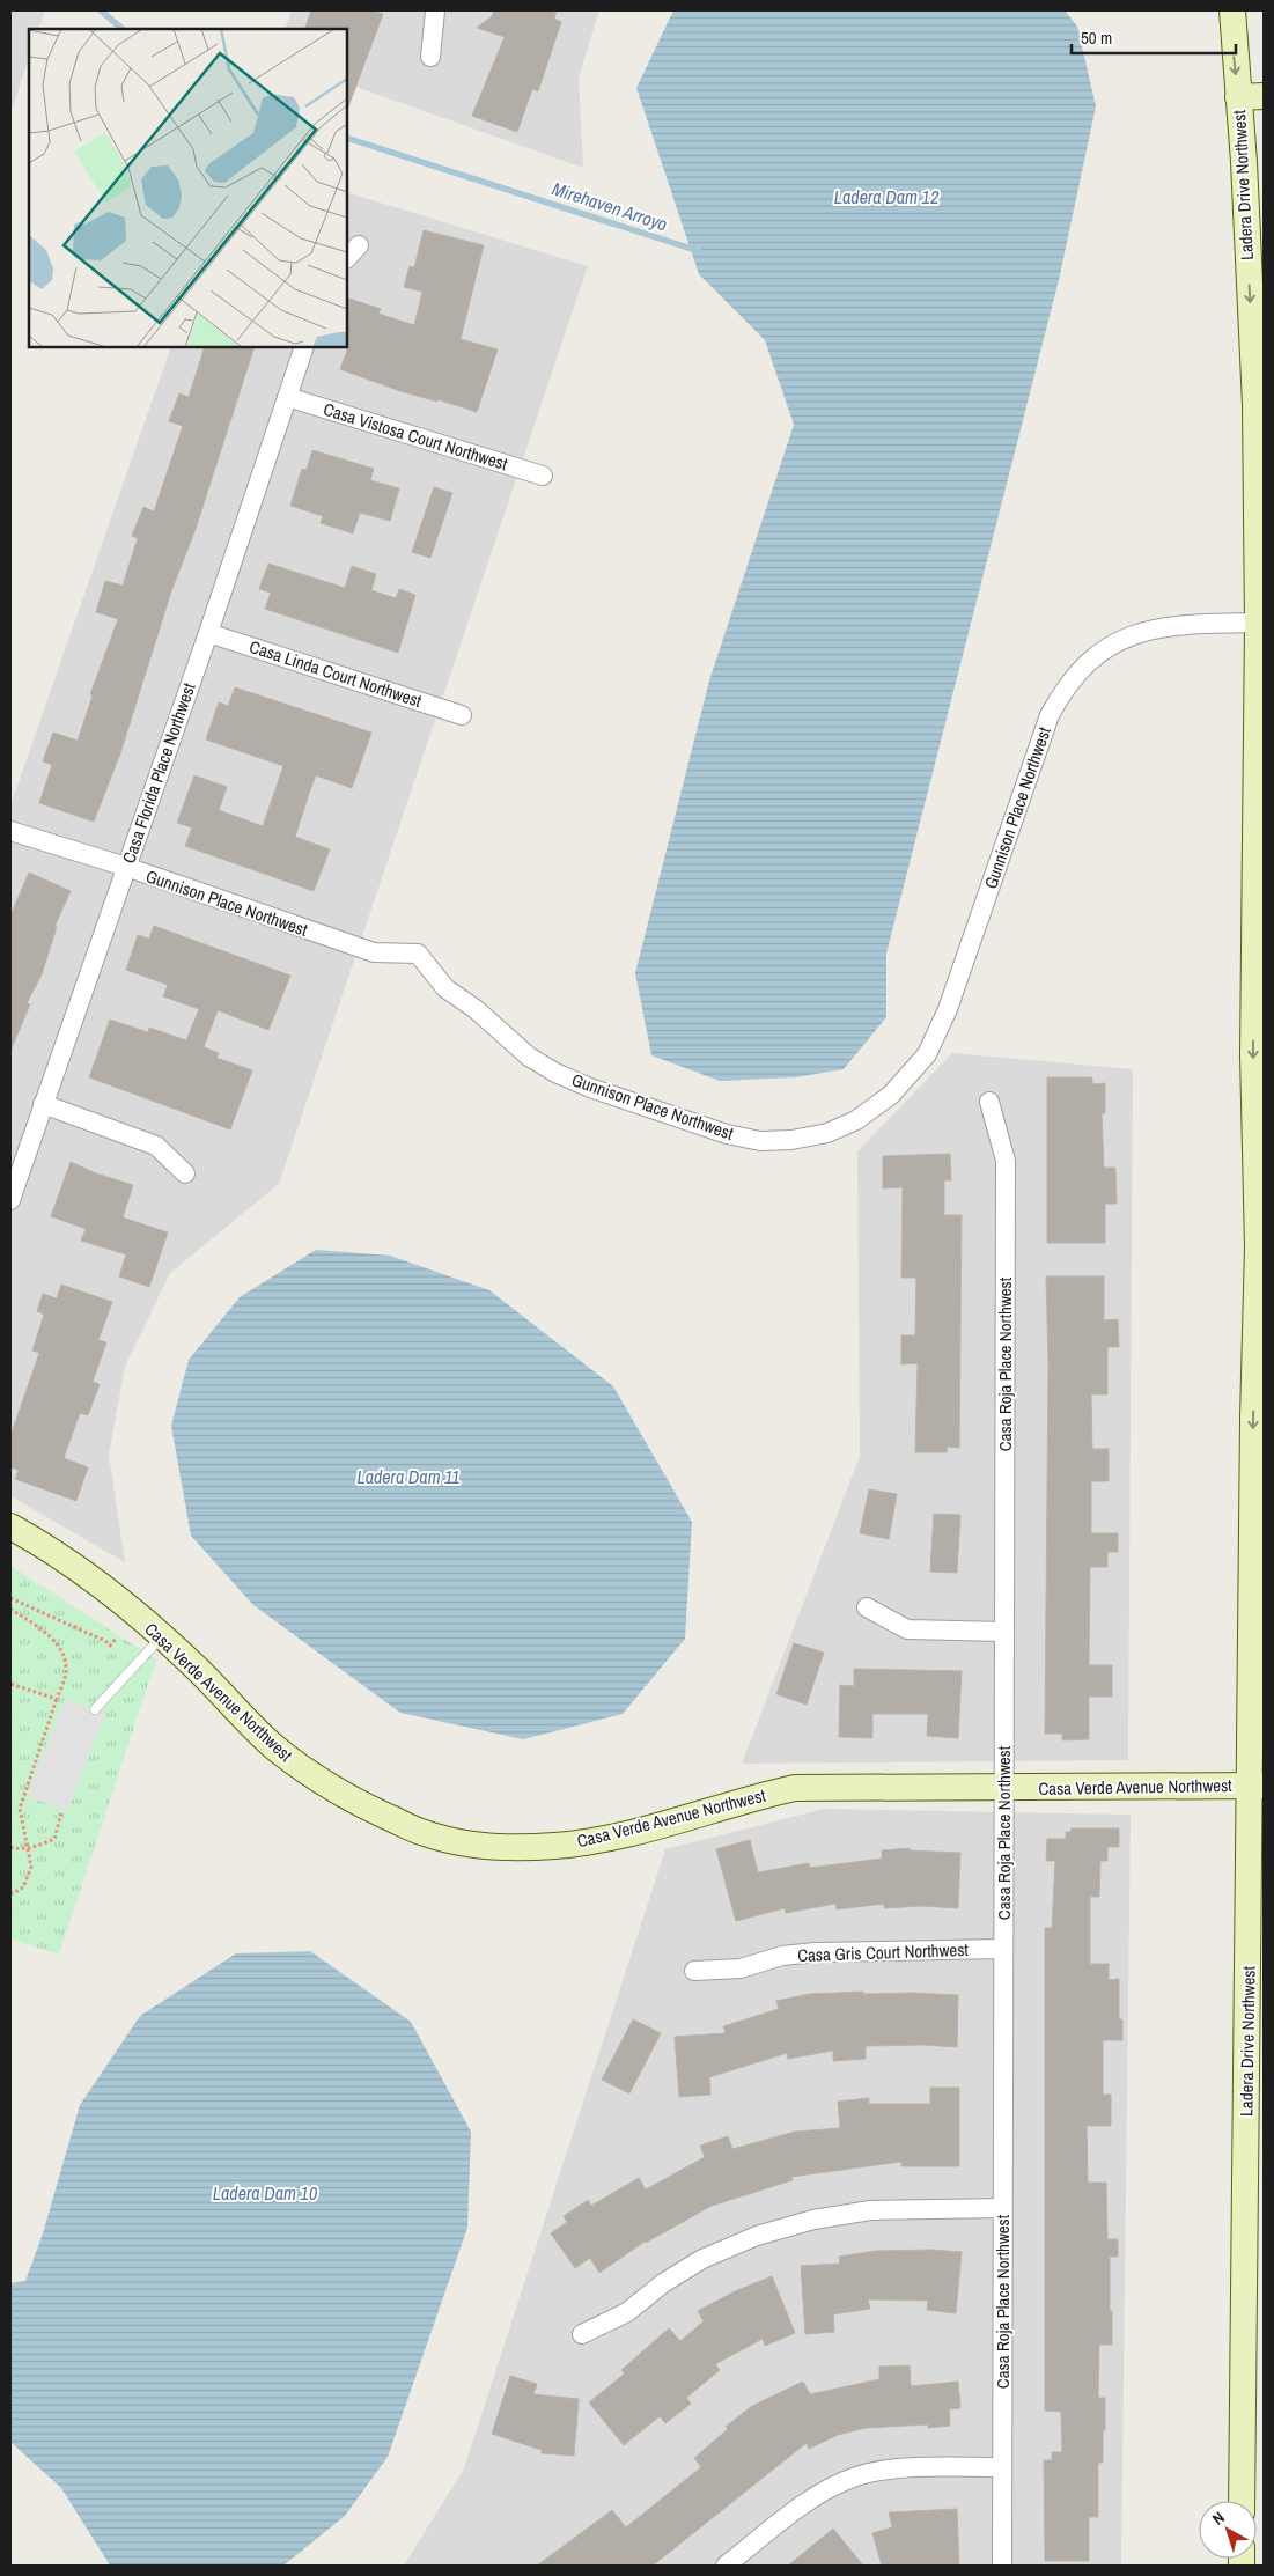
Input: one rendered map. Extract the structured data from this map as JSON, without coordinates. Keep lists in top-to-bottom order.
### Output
{
  "streets": {
    "main road": ["Ladera Drive Northwest", "Casa Verde Avenue Northwest"],
    "street": [
      "Casa Vistosa Court Northwest",
      "Casa Linda Court Northwest",
      "Casa Florida Place Northwest",
      "Gunnison Place Northwest",
      "Casa Roja Place Northwest",
      "Casa Gris Court Northwest"
    ]
  },
  "crossings": [
    ["Ladera Drive Northwest", "Gunnison Place Northwest"],
    ["Ladera Drive Northwest", "Casa Verde Avenue Northwest"],
    ["Casa Vistosa Court Northwest", "Casa Florida Place Northwest"],
    ["Casa Linda Court Northwest", "Casa Florida Place Northwest"],
    ["Casa Florida Place Northwest", "Gunnison Place Northwest"],
    ["Casa Roja Place Northwest", "Casa Verde Avenue Northwest"],
    ["Casa Roja Place Northwest", "Casa Gris Court Northwest"]
  ],
  "one_way": ["Ladera Drive Northwest"],
  "water": [
    "Ladera Dam 12",
    "Mirehaven Arroyo",
    "Ladera Dam 11",
    "Ladera Dam 10"
  ],
  "scale_bar": "50 m",
  "north": "top left"
}
